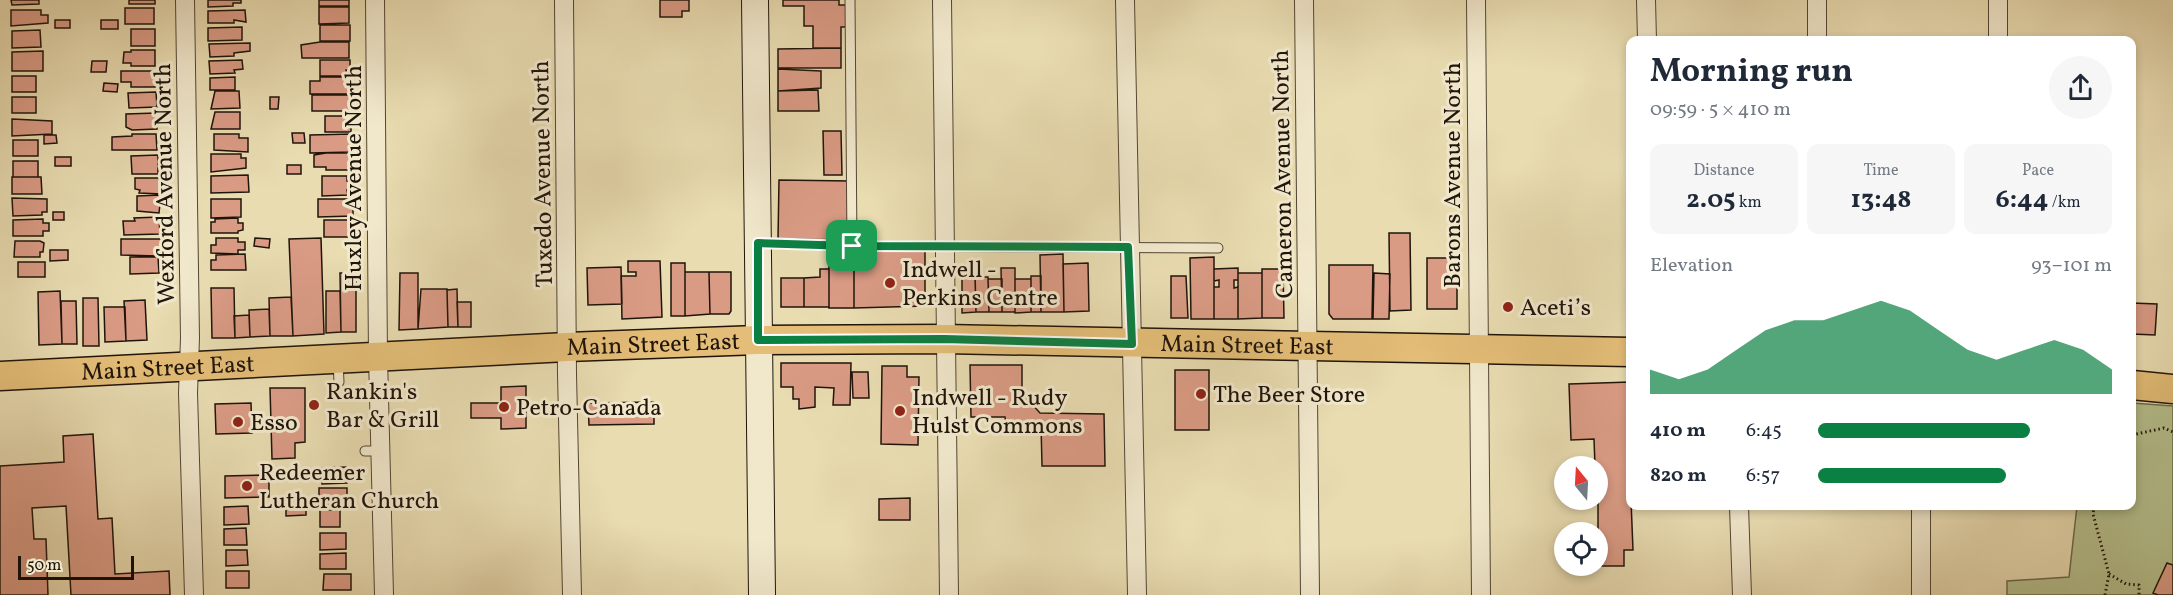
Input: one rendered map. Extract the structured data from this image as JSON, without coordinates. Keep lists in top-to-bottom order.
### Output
{
  "streets": {
    "main road": ["Main Street East"],
    "street": [
      "Tuxedo Avenue North",
      "Cameron Avenue North",
      "Barons Avenue North",
      "Huxley Avenue North",
      "Wexford Avenue North"
    ]
  },
  "crossings": [
    ["Tuxedo Avenue North", "Main Street East"],
    ["Cameron Avenue North", "Main Street East"],
    ["Barons Avenue North", "Main Street East"],
    ["Huxley Avenue North", "Main Street East"],
    ["Wexford Avenue North", "Main Street East"]
  ],
  "places": [
    "Indwell - Perkins Centre",
    "Aceti’s",
    "The Beer Store",
    "Rankin's Bar & Grill",
    "Petro-Canada",
    "Indwell - Rudy Hulst Commons",
    "Esso",
    "Redeemer Lutheran Church"
  ],
  "scale_bar": "50 m",
  "north": "top",
  "page": {
    "heading": ["Morning run", "09:59 · 5 × 410 m"],
    "stats": [
      ["Distance", "2.05 km"],
      ["Time", "13:48"],
      ["Pace", "6:44 /km"]
    ],
    "chart": ["Elevation", "93–101 m"],
    "list": [
      {
        "name": "410 m",
        "note": "6:45"
      },
      {
        "name": "820 m",
        "note": "6:57"
      }
    ],
    "scale": "50 m"
  }
}
